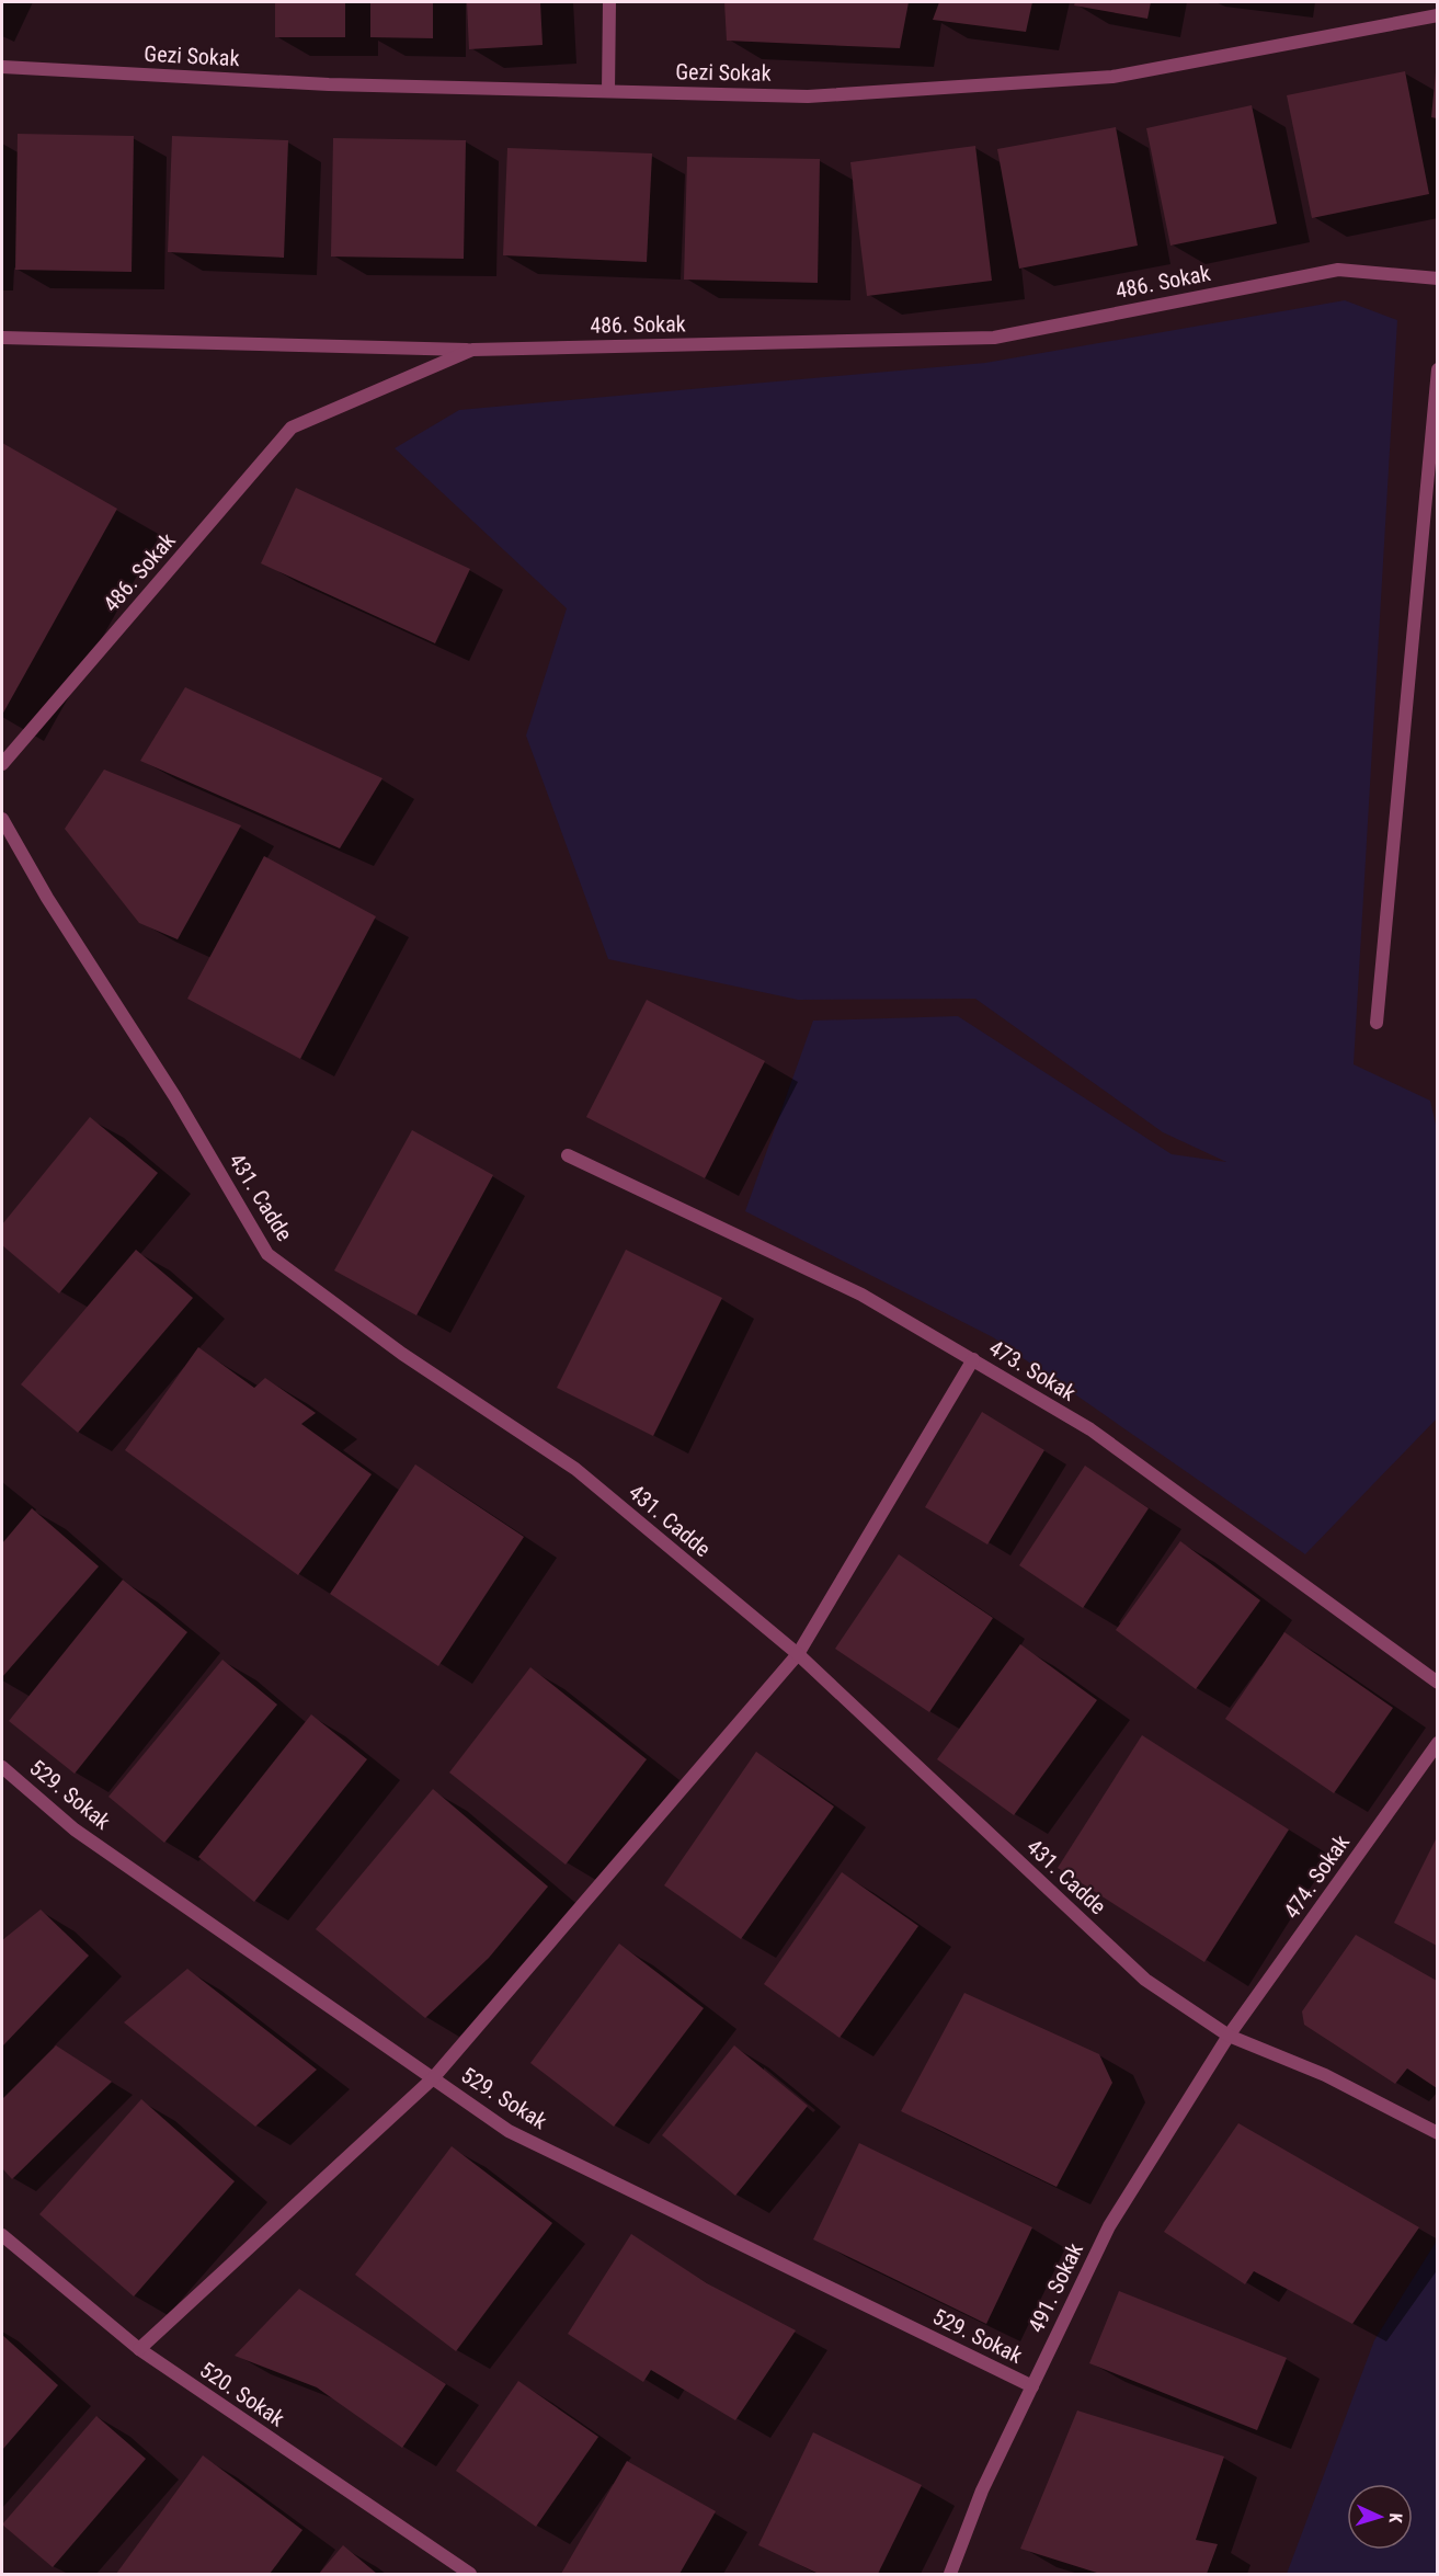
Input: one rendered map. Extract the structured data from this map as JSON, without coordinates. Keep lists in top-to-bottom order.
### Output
{
  "streets": {
    "street": [
      "Gezi Sokak",
      "486. Sokak",
      "431. Cadde",
      "473. Sokak",
      "529. Sokak",
      "474. Sokak",
      "491. Sokak",
      "520. Sokak"
    ]
  },
  "crossings": [
    ["431. Cadde", "474. Sokak"],
    ["431. Cadde", "491. Sokak"],
    ["529. Sokak", "491. Sokak"],
    ["474. Sokak", "491. Sokak"]
  ],
  "north": "right"
}
